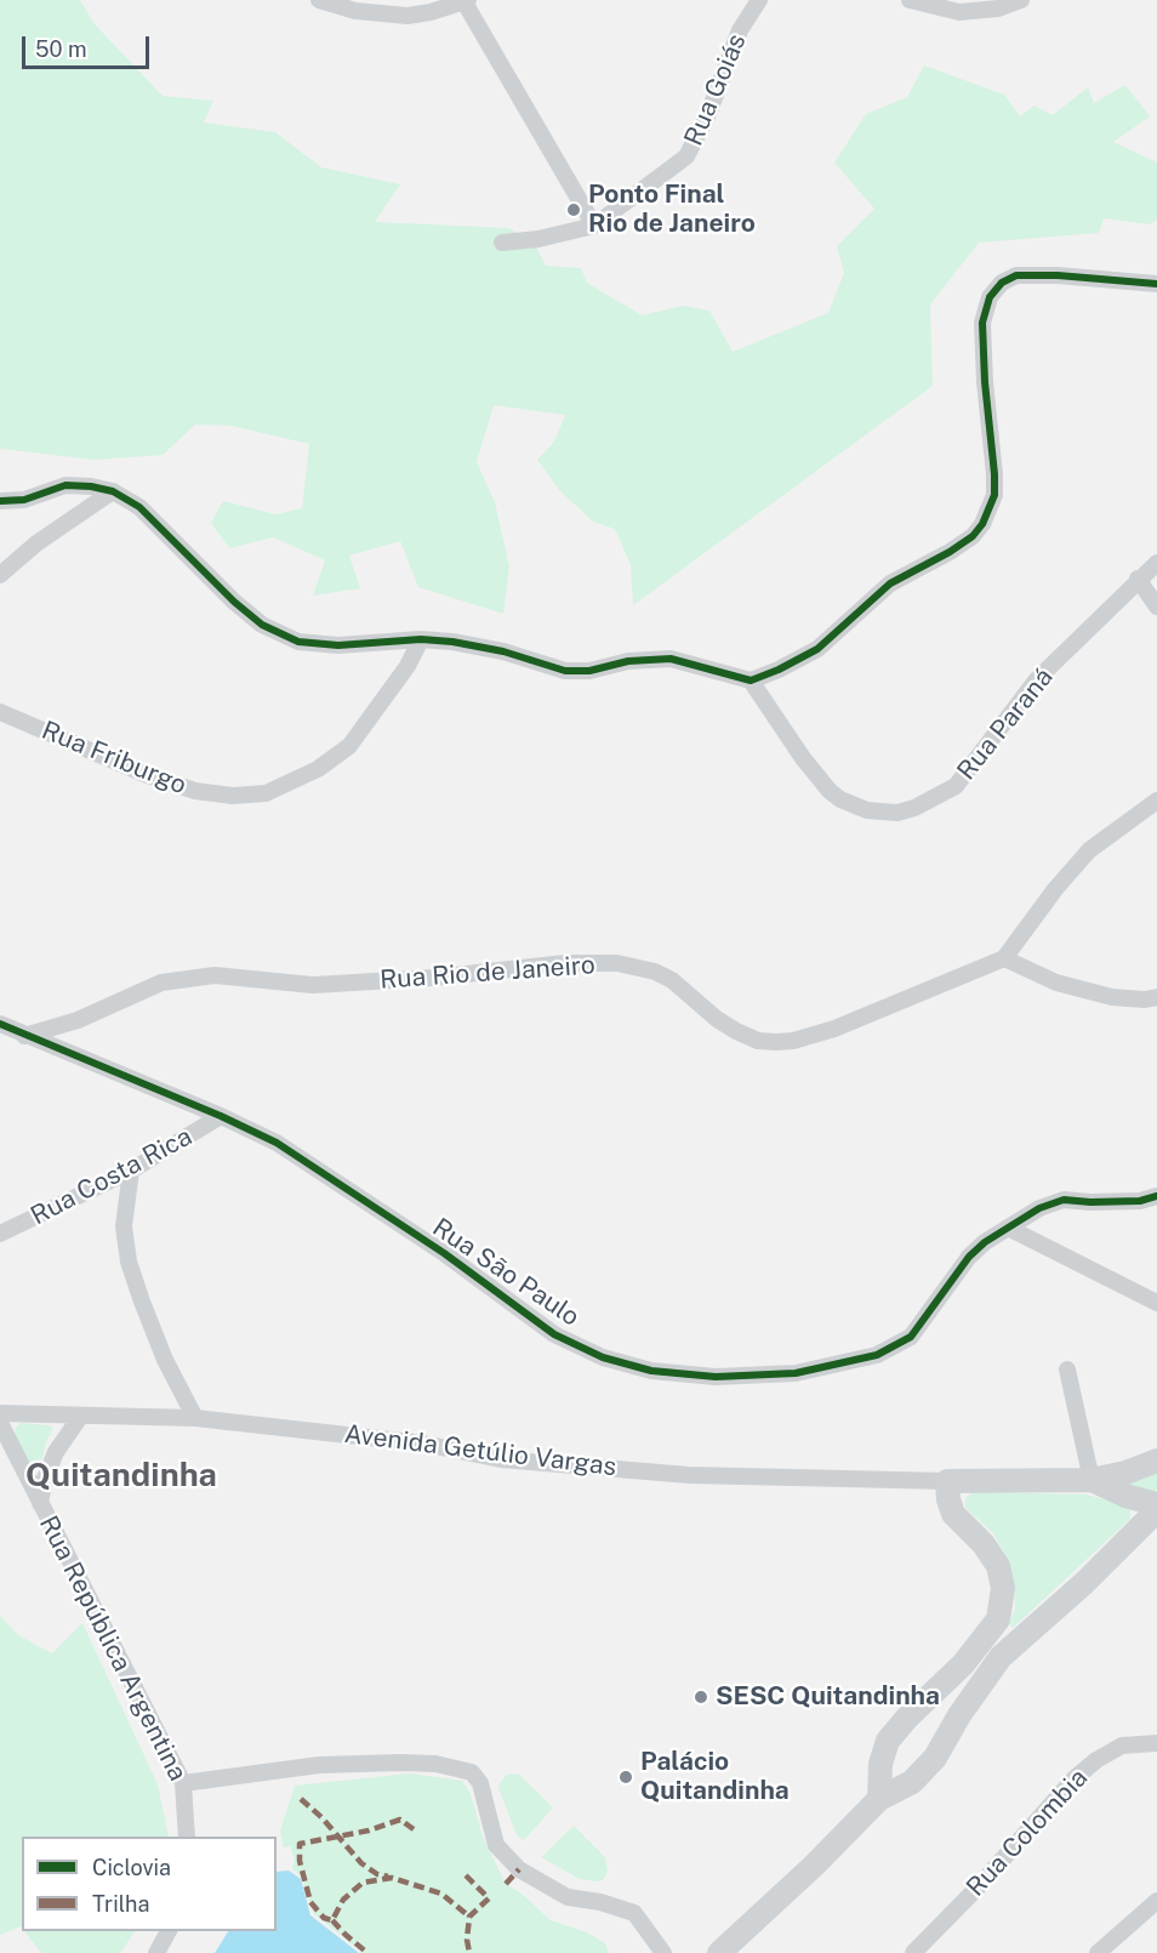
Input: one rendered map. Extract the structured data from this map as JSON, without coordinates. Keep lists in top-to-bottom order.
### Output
{
  "streets": {
    "street": [
      "Rua Goiás",
      "Rua Paraná",
      "Rua Friburgo",
      "Rua Rio de Janeiro",
      "Rua Costa Rica",
      "Rua São Paulo",
      "Avenida Getúlio Vargas",
      "Rua República Argentina",
      "Rua Colombia"
    ]
  },
  "crossings": [
    ["Rua Rio de Janeiro", "Rua São Paulo"],
    ["Rua Costa Rica", "Rua São Paulo"],
    ["Avenida Getúlio Vargas", "Rua República Argentina"]
  ],
  "districts": ["Quitandinha"],
  "places": ["Ponto Final Rio de Janeiro", "SESC Quitandinha", "Palácio Quitandinha"],
  "legend": ["Ciclovia", "Trilha"],
  "scale_bar": "50 m"
}
